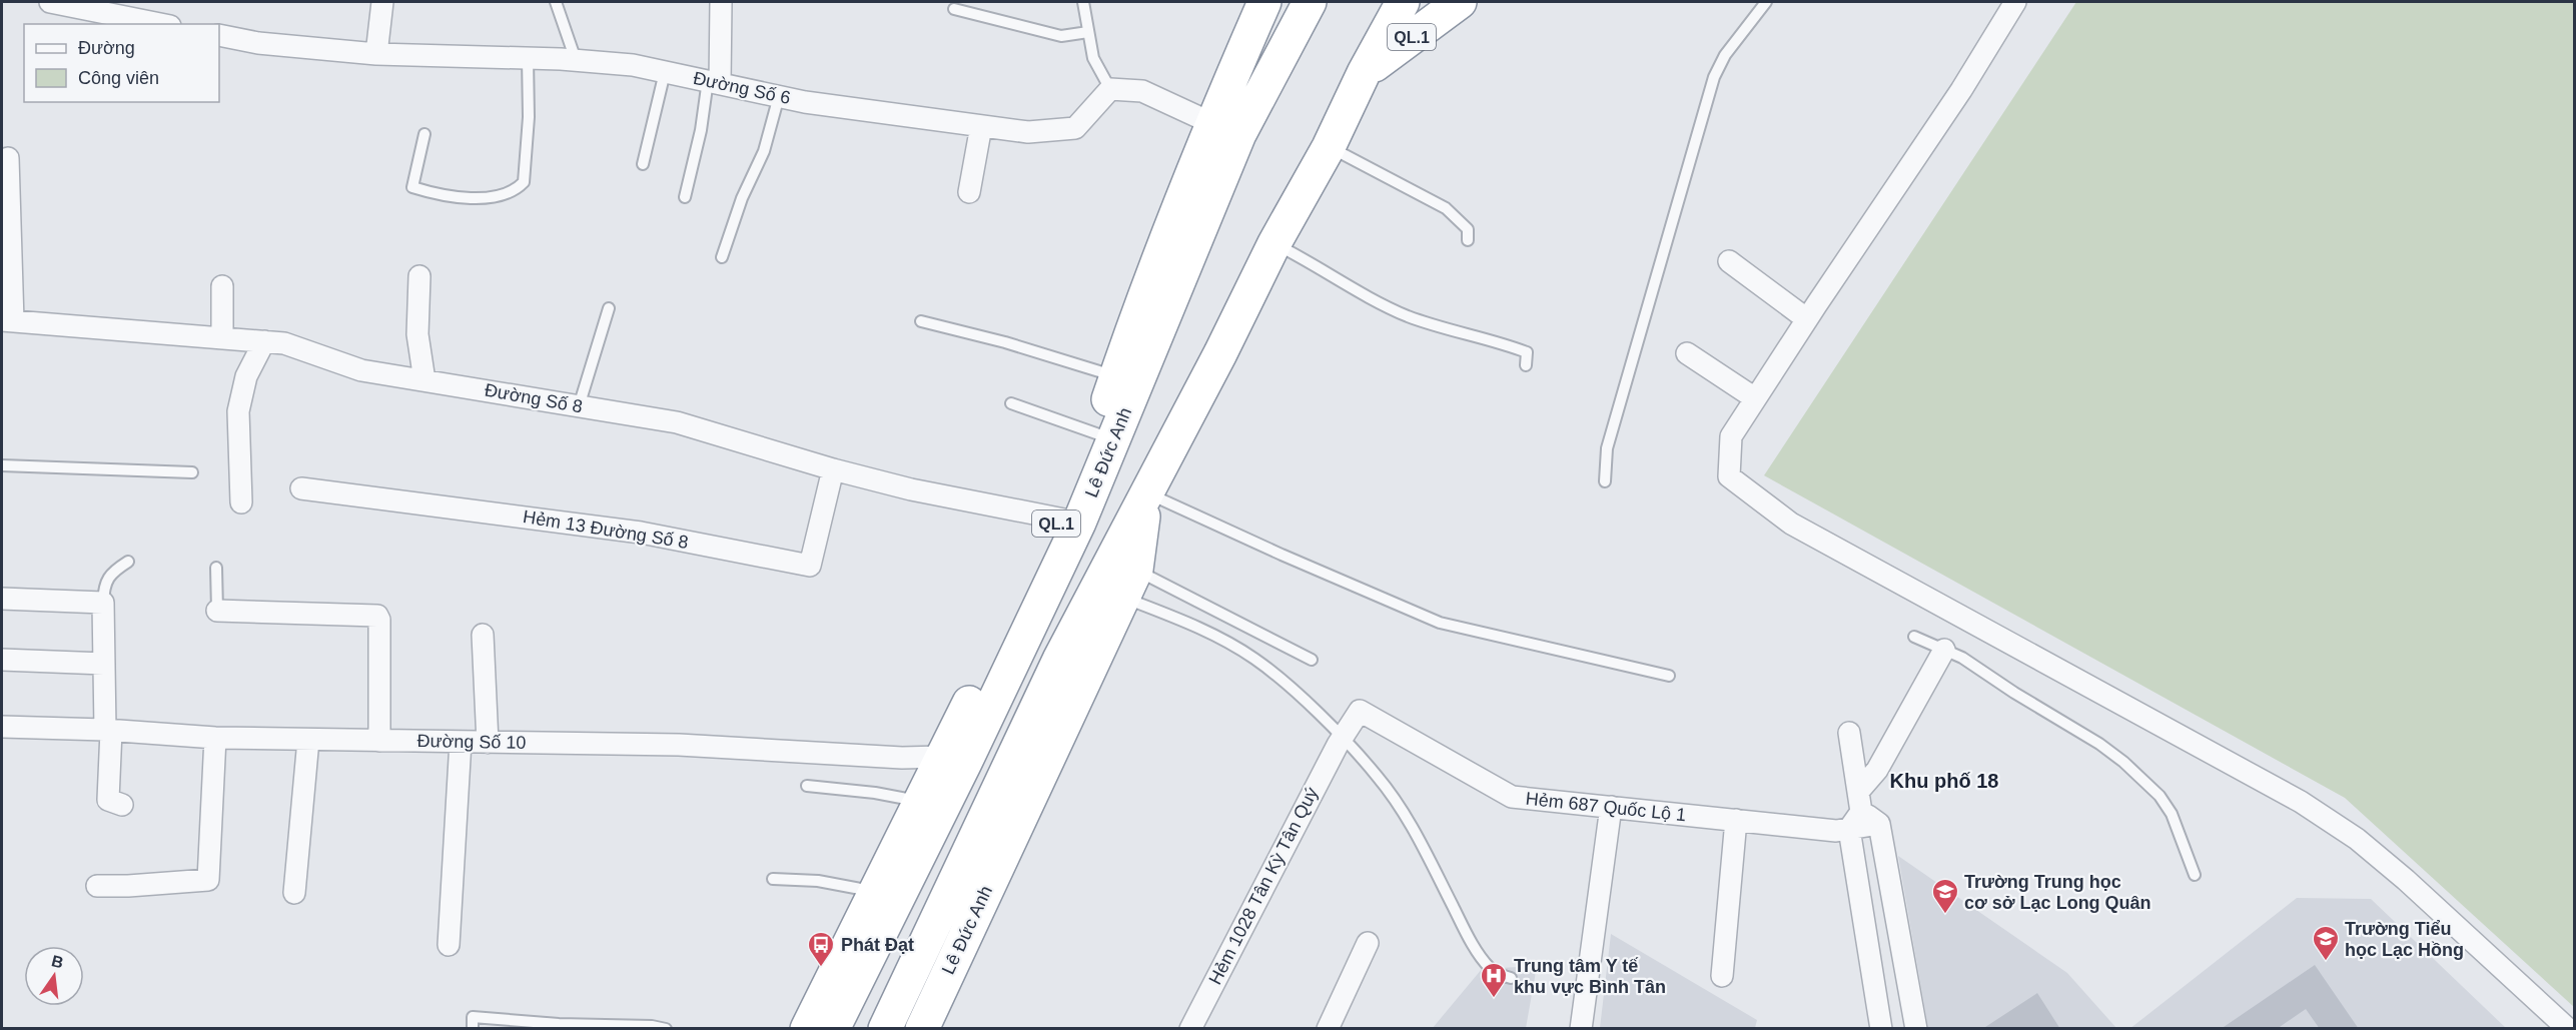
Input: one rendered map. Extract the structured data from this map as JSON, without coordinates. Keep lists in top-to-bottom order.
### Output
{
  "streets": {
    "highway": ["QL.1", "Lê Đức Anh"],
    "street": [
      "Đường Số 6",
      "Đường Số 8",
      "Hẻm 13 Đường Số 8",
      "Đường Số 10",
      "Hẻm 687 Quốc Lộ 1",
      "Hẻm 1028 Tân Kỳ Tân Quý"
    ]
  },
  "crossings": [
    ["QL.1", "Lê Đức Anh"],
    ["Đường Số 8", "Lê Đức Anh"],
    ["Đường Số 8", "Hẻm 13 Đường Số 8"],
    ["Lê Đức Anh", "Đường Số 10"],
    ["Hẻm 687 Quốc Lộ 1", "Hẻm 1028 Tân Kỳ Tân Quý"]
  ],
  "districts": ["Khu phố 18"],
  "places": {
    "school or university": ["Trường Trung học cơ sở Lạc Long Quân", "Trường Tiểu học Lạc Hồng"],
    "bus stop": ["Phát Đạt"],
    "hospital": ["Trung tâm Y tế khu vực Bình Tân"]
  },
  "legend": ["Đường", "Công viên"],
  "north": "top"
}
